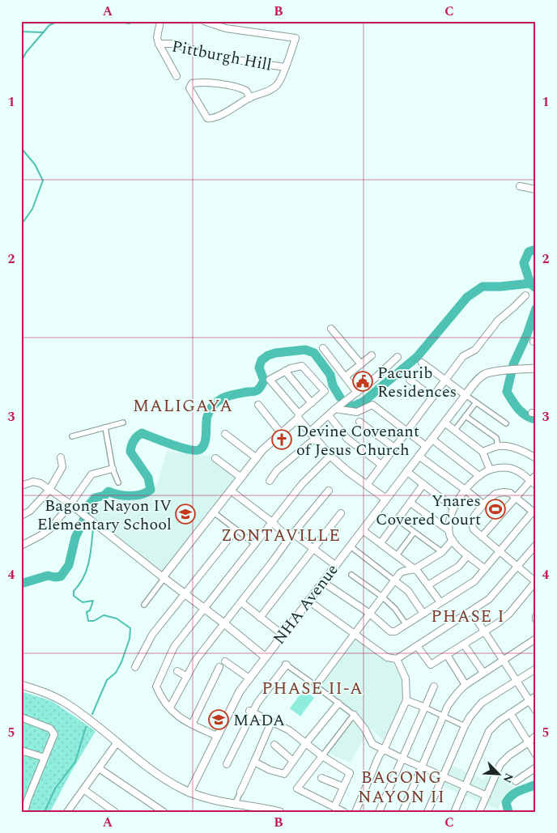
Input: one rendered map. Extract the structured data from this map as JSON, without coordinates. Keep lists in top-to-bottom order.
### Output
{
  "streets": {
    "street": ["Pittburgh Hill", "NHA Avenue"]
  },
  "districts": [
    "MALIGAYA",
    "ZONTAVILLE",
    "PHASE I",
    "PHASE II-A",
    "BAGONG NAYON II"
  ],
  "places": {
    "public building": ["Pacurib Residences"],
    "church": ["Devine Covenant of Jesus Church"],
    "sports": ["Ynares Covered Court"],
    "school or university": ["Bagong Nayon IV Elementary School", "MADA"]
  },
  "north": "bottom right",
  "grid": {
    "columns": ["A", "B", "C"],
    "rows": [
      "1",
      "2",
      "3",
      "4",
      "5"
    ]
  }
}
